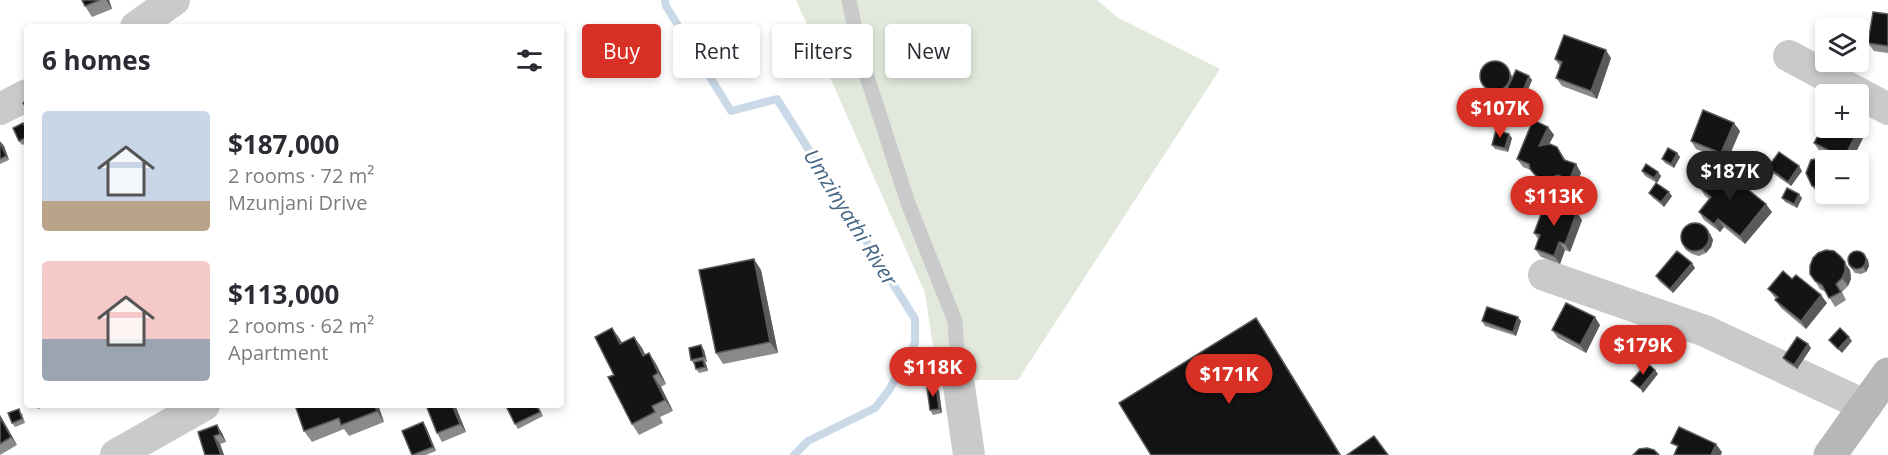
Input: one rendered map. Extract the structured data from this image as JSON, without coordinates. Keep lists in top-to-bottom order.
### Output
{
  "water": ["Umzinyathi River"],
  "page": {
    "map_buttons": ["+", "−"],
    "chip": [
      "Buy",
      "Rent",
      "Filters",
      "New"
    ],
    "heading": "6 homes",
    "price": [
      "$107K",
      "$187K",
      "$113K",
      "$179K",
      "$118K",
      "$171K"
    ],
    "list": [
      {
        "name": "$187,000",
        "note": "2 rooms · 72 m² · Mzunjani Drive"
      },
      {
        "name": "$113,000",
        "note": "2 rooms · 62 m² · Apartment"
      }
    ]
  }
}
